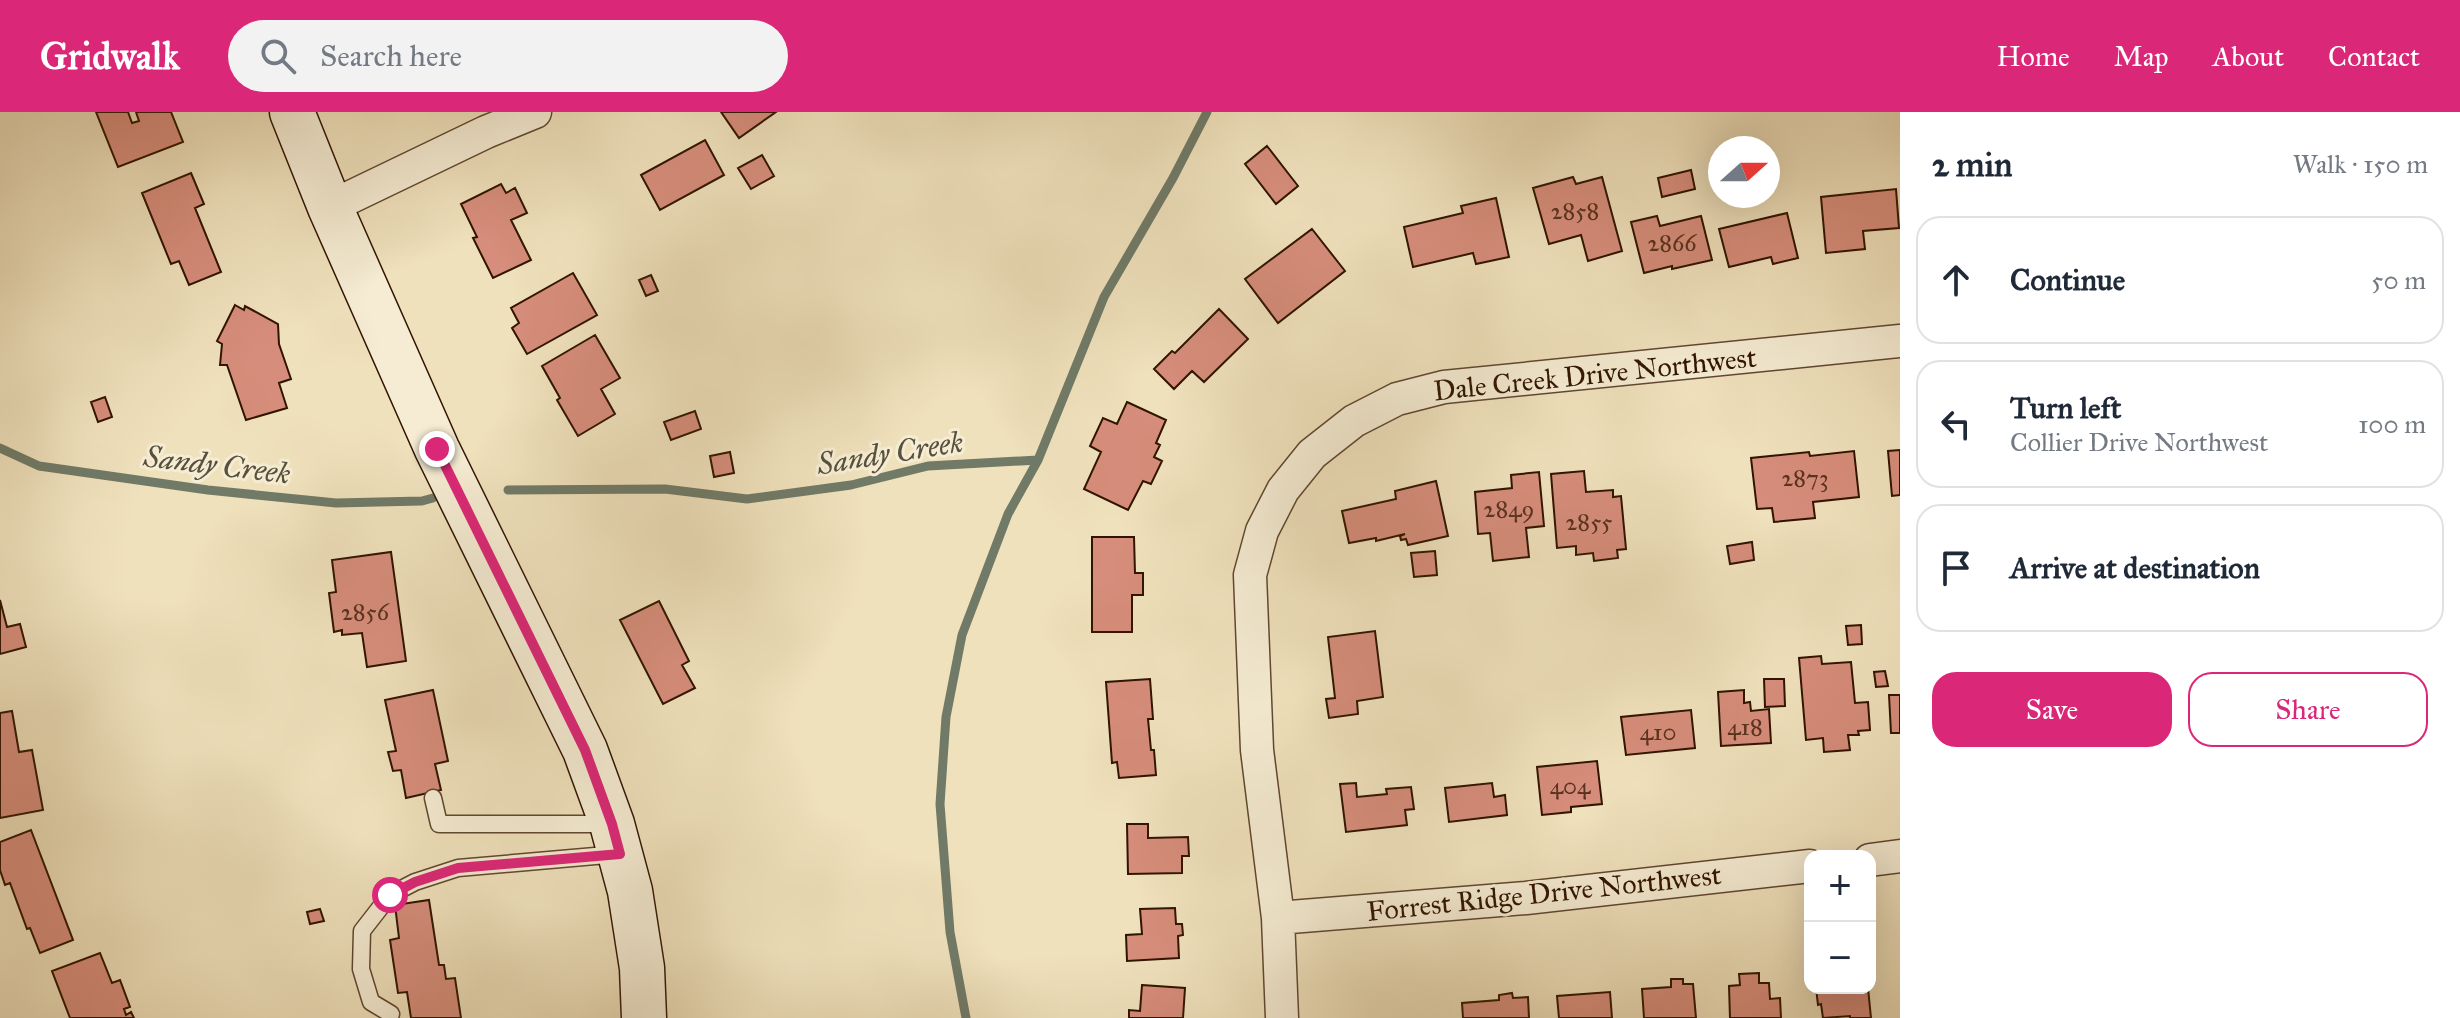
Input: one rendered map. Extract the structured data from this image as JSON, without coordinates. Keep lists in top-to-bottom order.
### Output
{
  "streets": {
    "street": ["Dale Creek Drive Northwest", "Forrest Ridge Drive Northwest"]
  },
  "crossings": [
    ["Dale Creek Drive Northwest", "Forrest Ridge Drive Northwest"]
  ],
  "water": ["Sandy Creek"],
  "house_numbers": [
    "2858",
    "2866",
    "2873",
    "2849",
    "2855",
    "2856",
    "418",
    "410",
    "404"
  ],
  "north": "right",
  "page": {
    "header": "Gridwalk",
    "search": "Search here",
    "nav": [
      "Home",
      "Map",
      "About",
      "Contact"
    ],
    "heading": ["2 min", "Walk · 150 m"],
    "list": [
      ["Continue", "50 m"],
      ["Turn left", "Collier Drive Northwest", "100 m"],
      "Arrive at destination"
    ],
    "buttons": ["Save", "Share"],
    "map_buttons": ["+", "−"]
  }
}
